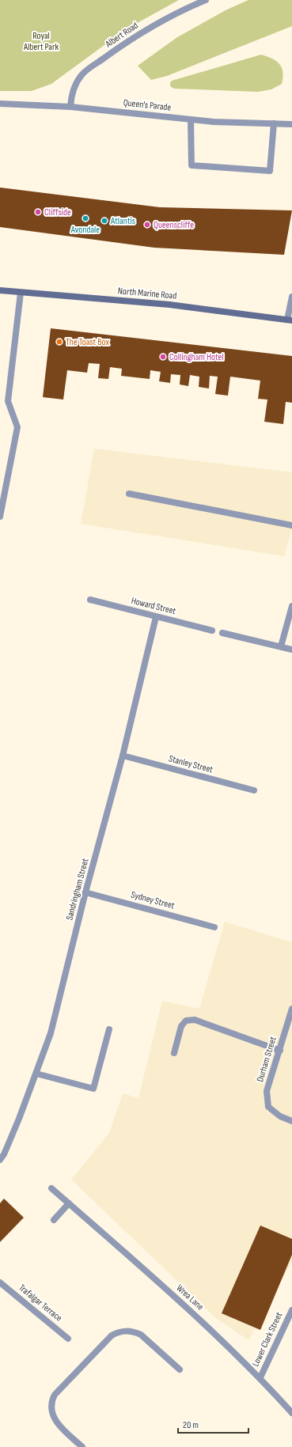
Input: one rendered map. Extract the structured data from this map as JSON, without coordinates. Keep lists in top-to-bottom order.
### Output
{
  "streets": {
    "main road": ["North Marine Road"],
    "street": [
      "Albert Road",
      "Queen's Parade",
      "Howard Street",
      "Stanley Street",
      "Sandringham Street",
      "Sydney Street",
      "Durham Street",
      "Wrea Lane",
      "Trafalgar Terrace",
      "Lower Clark Street"
    ]
  },
  "crossings": [
    ["Albert Road", "Queen's Parade"],
    ["Howard Street", "Sandringham Street"],
    ["Stanley Street", "Sandringham Street"],
    ["Sandringham Street", "Sydney Street"],
    ["Wrea Lane", "Lower Clark Street"]
  ],
  "parks": ["Royal Albert Park"],
  "places": [
    "Cliffside",
    "Avondale",
    "Atlantis",
    "Queenscliffe",
    "The Toast Box",
    "Collingham Hotel"
  ],
  "scale_bar": "20 m"
}
